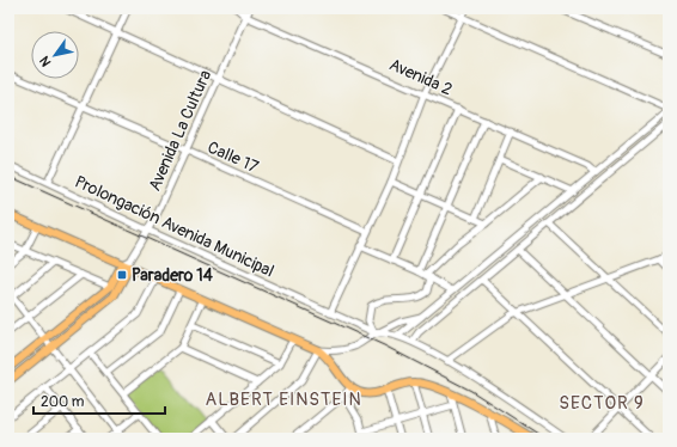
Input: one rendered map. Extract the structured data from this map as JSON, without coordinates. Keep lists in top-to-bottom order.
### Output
{
  "streets": {
    "main road": ["Avenida La Cultura"],
    "street": ["Avenida 2", "Calle 17", "Prolongación Avenida Municipal"]
  },
  "crossings": [
    ["Avenida 2", "Avenida La Cultura"],
    ["Avenida La Cultura", "Calle 17"],
    ["Avenida La Cultura", "Prolongación Avenida Municipal"]
  ],
  "districts": ["ALBERT EINSTEIN", "SECTOR 9"],
  "places": {
    "transit": ["Paradero 14"]
  },
  "scale_bar": "200 m",
  "north": "bottom left"
}
